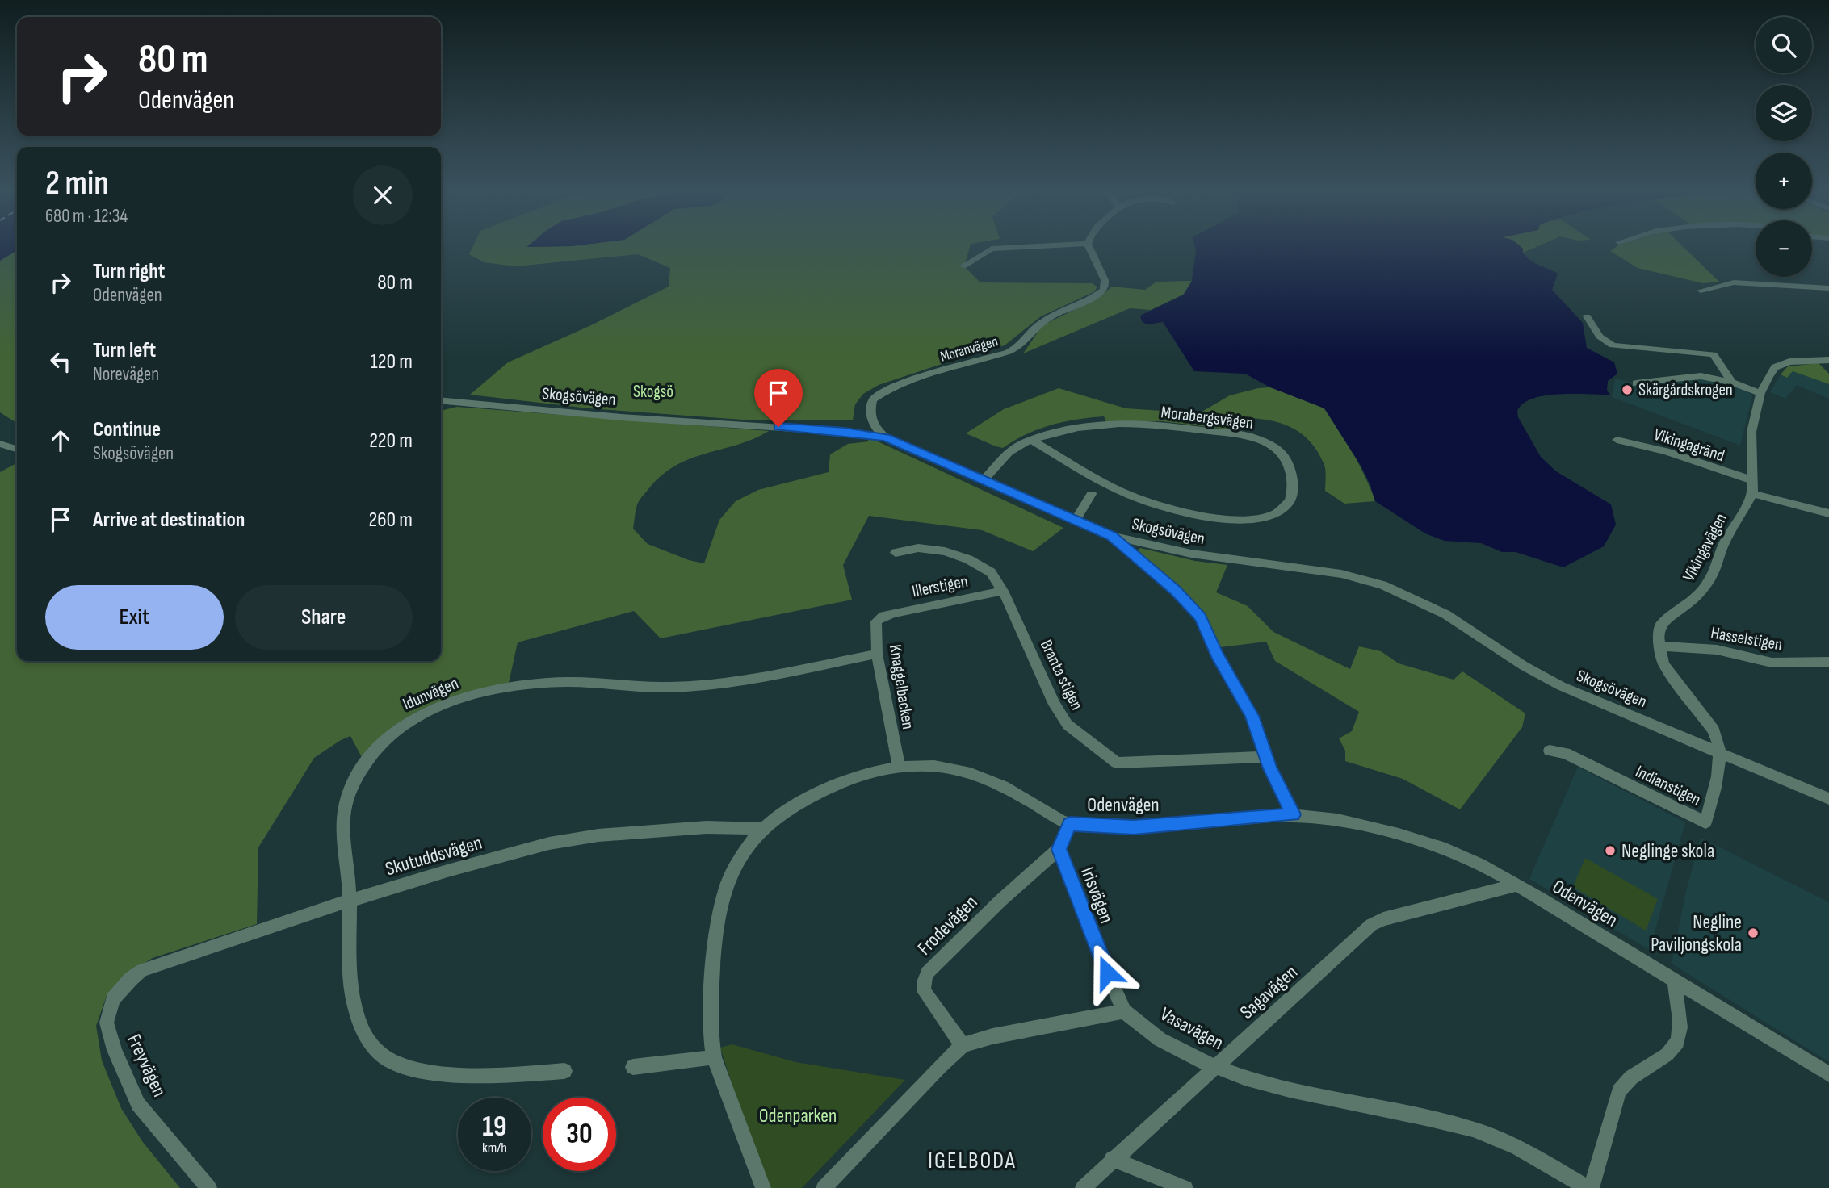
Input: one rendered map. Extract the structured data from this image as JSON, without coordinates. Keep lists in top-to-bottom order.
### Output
{
  "streets": {
    "street": [
      "Moranvägen",
      "Skogsövägen",
      "Morabergsvägen",
      "Vikingagränd",
      "Vikingavägen",
      "Illerstigen",
      "Hasselstigen",
      "Branta stigen",
      "Knaggelbacken",
      "Idunvägen",
      "Indianstigen",
      "Odenvägen",
      "Skutuddsvägen",
      "Irisvägen",
      "Frodevägen",
      "Sagavägen",
      "Vasavägen",
      "Freyvägen"
    ]
  },
  "crossings": [
    ["Moranvägen", "Skogsövägen"],
    ["Skogsövägen", "Morabergsvägen"],
    ["Skogsövägen", "Indianstigen"],
    ["Vikingavägen", "Hasselstigen"],
    ["Illerstigen", "Branta stigen"],
    ["Illerstigen", "Knaggelbacken"],
    ["Knaggelbacken", "Idunvägen"],
    ["Knaggelbacken", "Odenvägen"],
    ["Idunvägen", "Skutuddsvägen"],
    ["Odenvägen", "Skutuddsvägen"],
    ["Odenvägen", "Sagavägen"],
    ["Skutuddsvägen", "Freyvägen"],
    ["Irisvägen", "Frodevägen"],
    ["Irisvägen", "Vasavägen"],
    ["Sagavägen", "Vasavägen"]
  ],
  "districts": ["IGELBODA"],
  "parks": ["Skogsö", "Odenparken"],
  "places": ["Skärgårdskrogen", "Neglinge skola", "Negline Paviljongskola"],
  "page": {
    "map_buttons": ["+", "−"],
    "turn": ["80 m", "Odenvägen"],
    "heading": ["2 min", "680 m · 12:34"],
    "list": [
      {
        "name": "Turn right",
        "note": "Odenvägen",
        "value": "80 m"
      },
      {
        "name": "Turn left",
        "note": "Norevägen",
        "value": "120 m"
      },
      {
        "name": "Continue",
        "note": "Skogsövägen",
        "value": "220 m"
      },
      {
        "name": "Arrive at destination",
        "value": "260 m"
      }
    ],
    "buttons": ["Exit", "Share"],
    "speed": "19 km/h",
    "limit": "30"
  }
}
